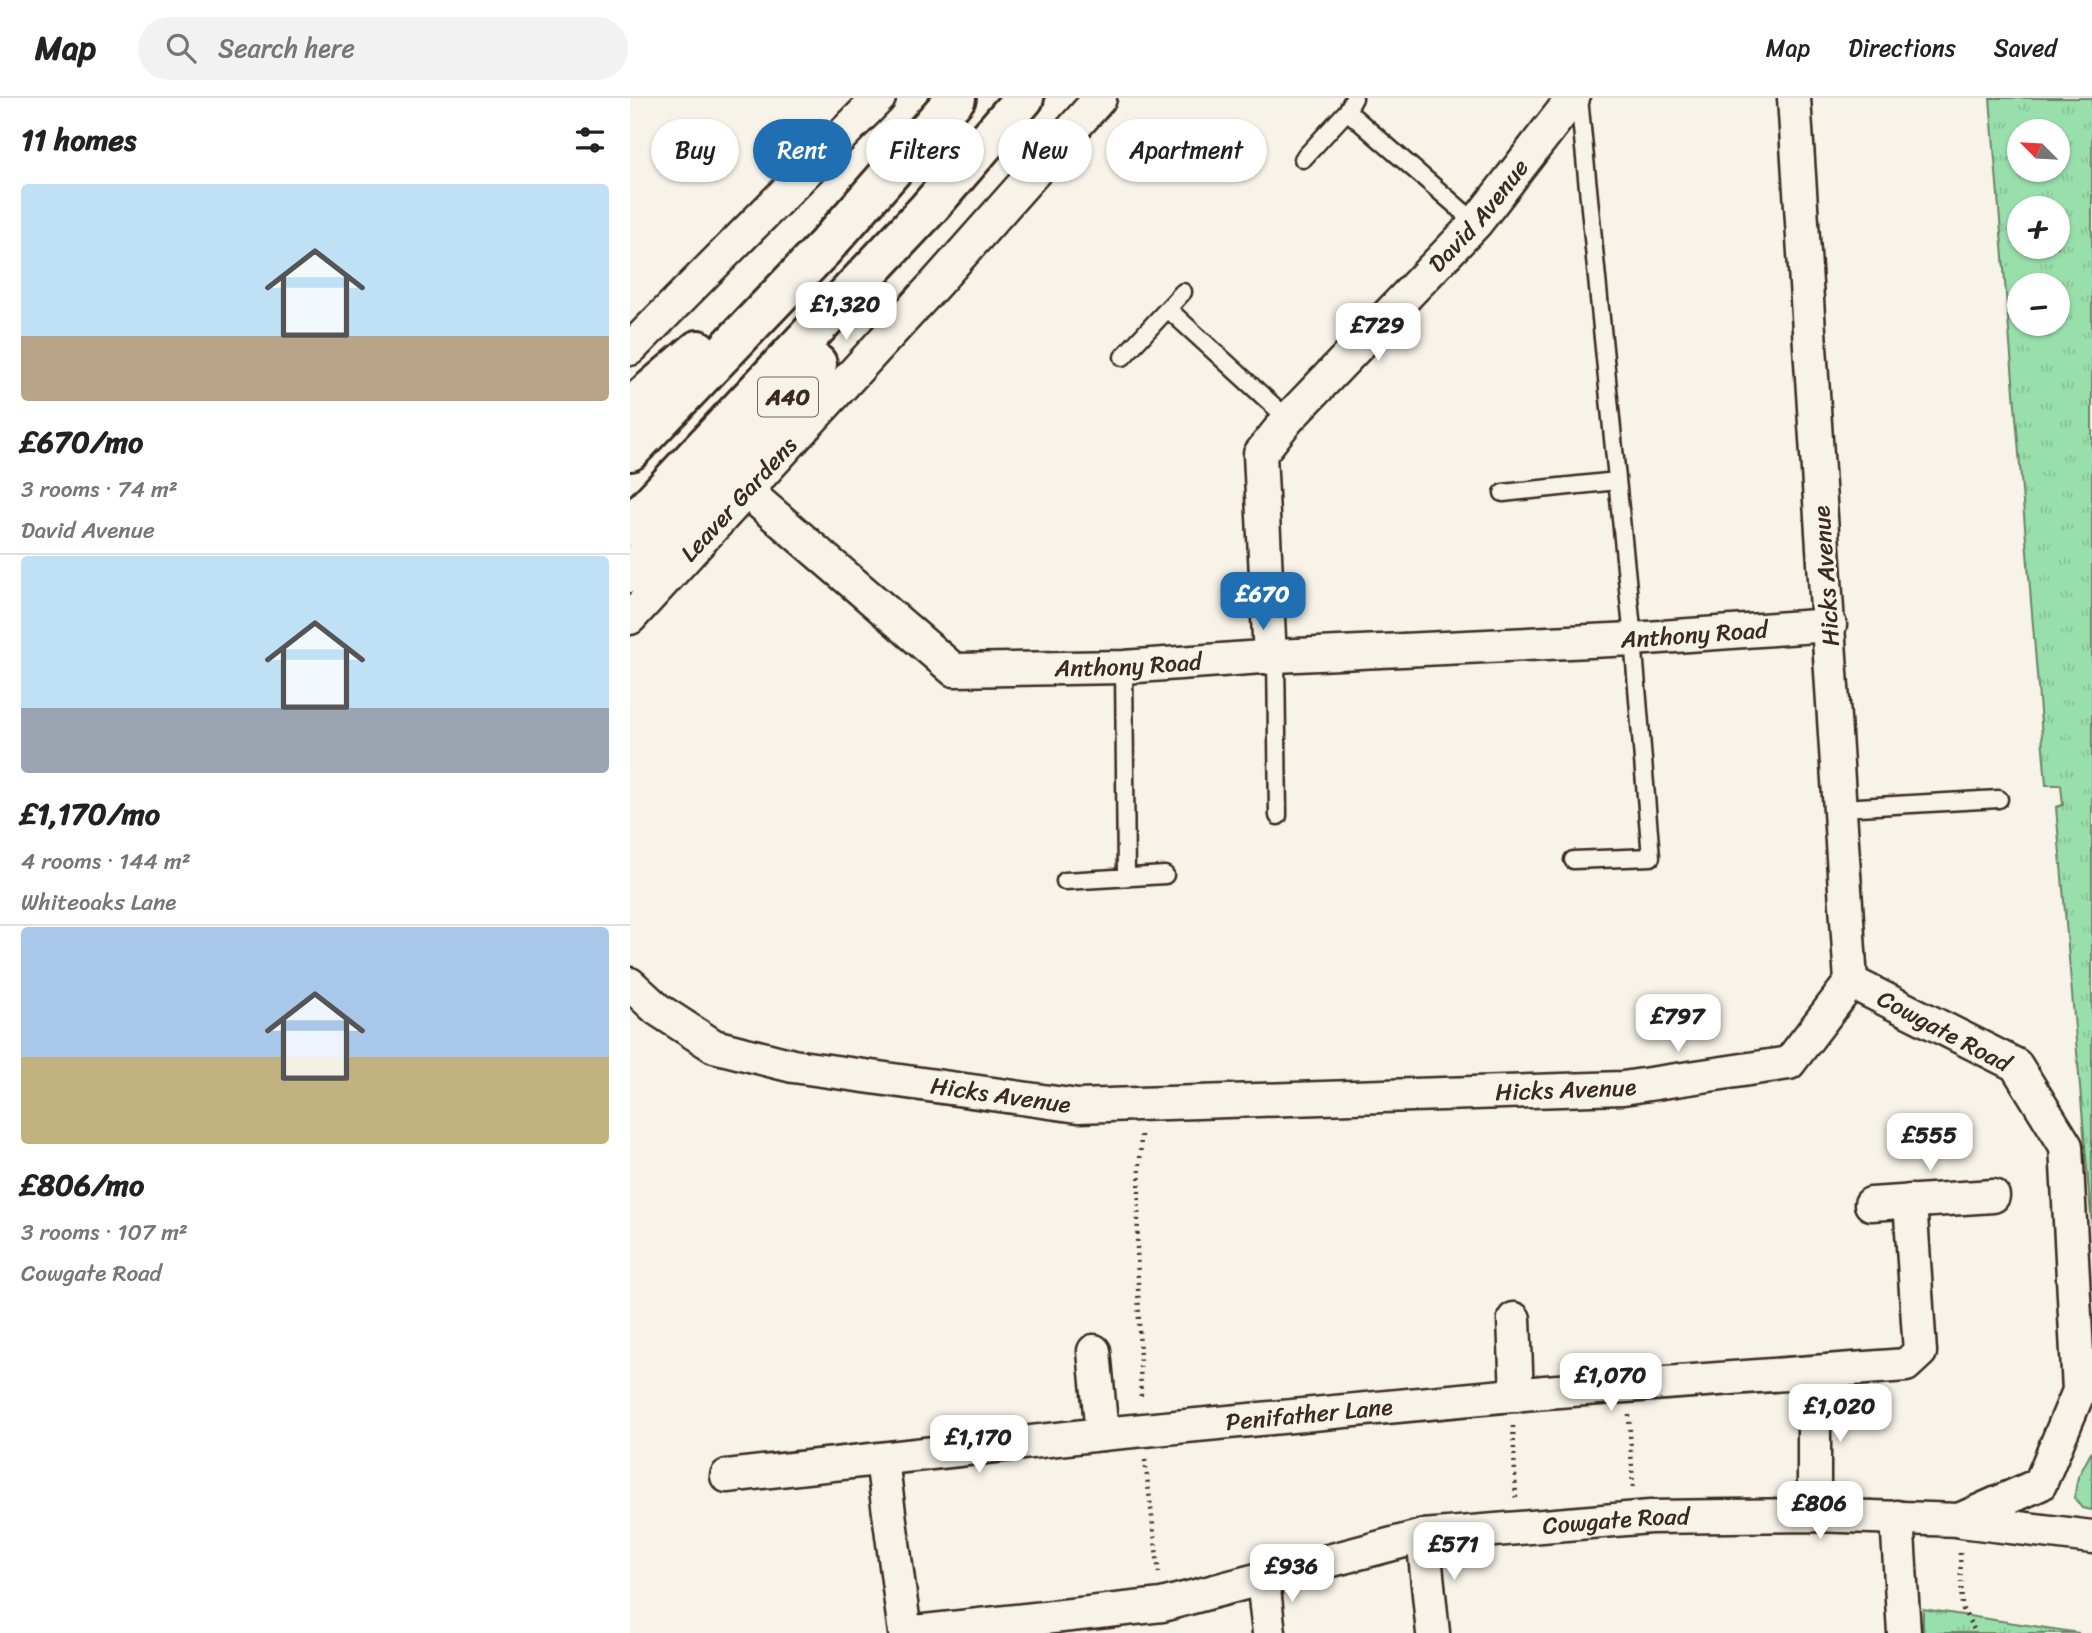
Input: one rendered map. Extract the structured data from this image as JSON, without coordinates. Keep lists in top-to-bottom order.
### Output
{
  "streets": {
    "highway": ["A40"],
    "street": [
      "David Avenue",
      "Leaver Gardens",
      "Hicks Avenue",
      "Anthony Road",
      "Cowgate Road",
      "Penifather Lane"
    ]
  },
  "crossings": [
    ["David Avenue", "Anthony Road"],
    ["Leaver Gardens", "Anthony Road"],
    ["Hicks Avenue", "Anthony Road"],
    ["Hicks Avenue", "Cowgate Road"]
  ],
  "north": "top left",
  "page": {
    "header": "Map",
    "search": "Search here",
    "nav": ["Map", "Directions", "Saved"],
    "heading": "11 homes",
    "map_buttons": ["+", "−"],
    "chip": [
      "Buy",
      "Rent",
      "Filters",
      "New",
      "Apartment"
    ],
    "list": [
      {
        "name": "£670/mo",
        "note": "3 rooms · 74 m² · David Avenue"
      },
      {
        "name": "£1,170/mo",
        "note": "4 rooms · 144 m² · Whiteoaks Lane"
      },
      {
        "name": "£806/mo",
        "note": "3 rooms · 107 m² · Cowgate Road"
      }
    ],
    "price": [
      "£1,320",
      "£729",
      "£670",
      "£797",
      "£555",
      "£1,070",
      "£1,020",
      "£1,170",
      "£806",
      "£571",
      "£936"
    ]
  }
}
